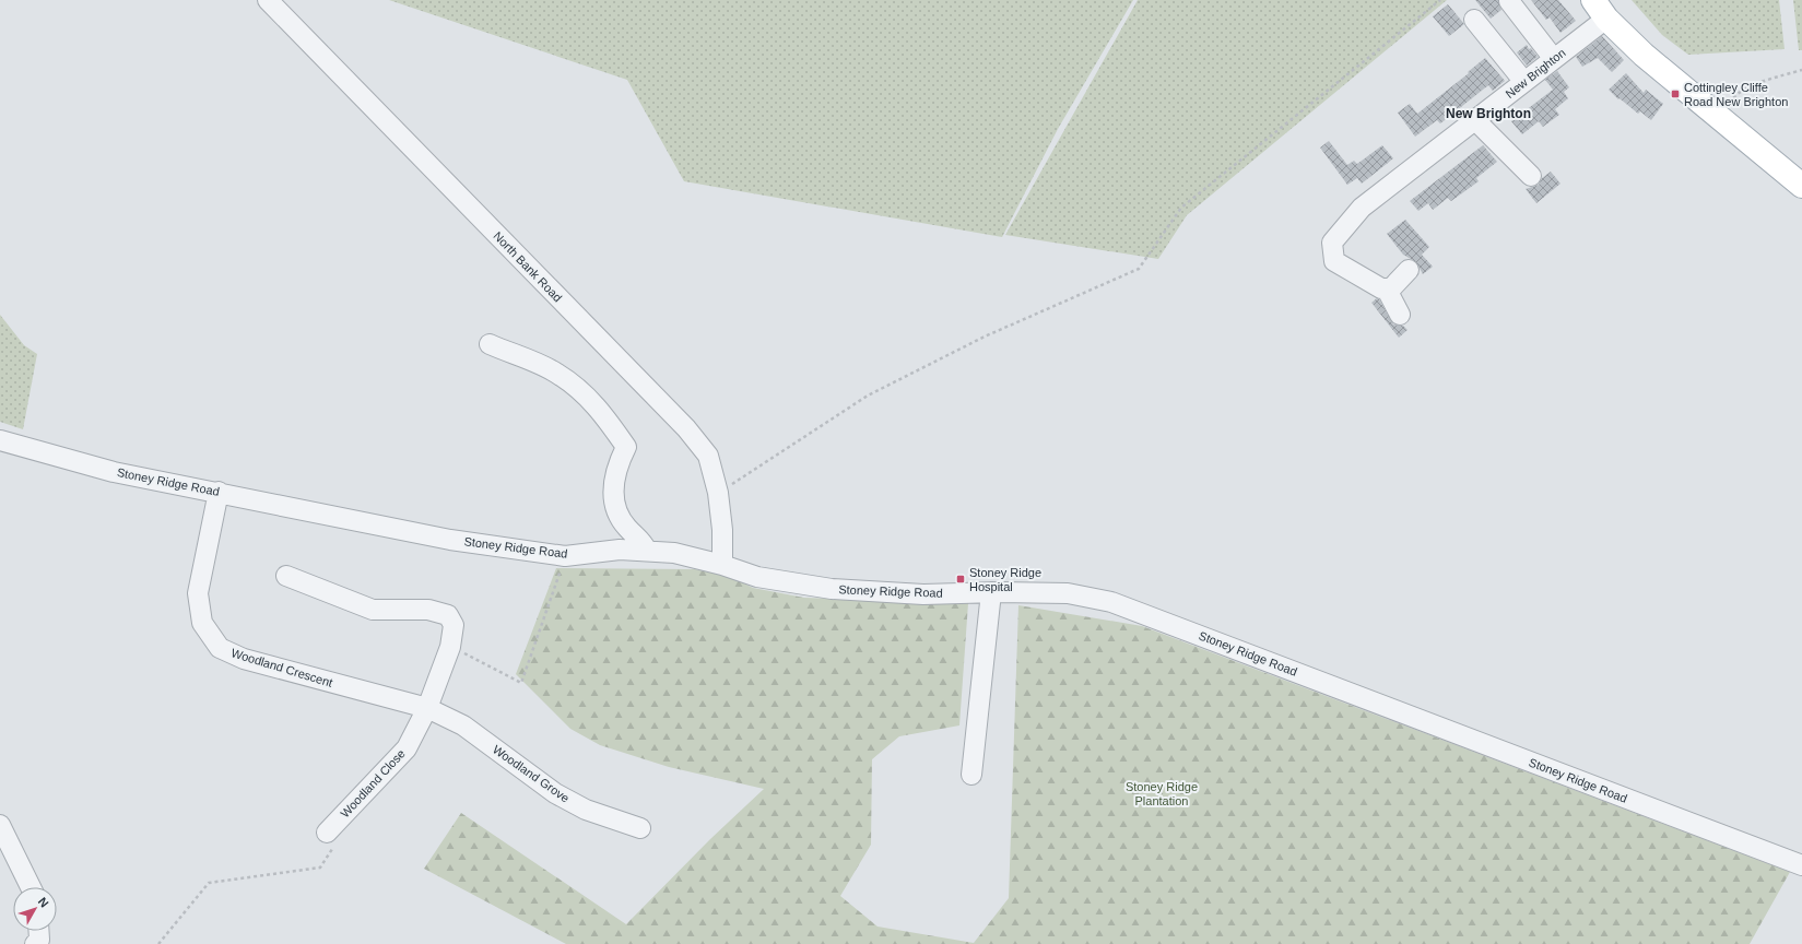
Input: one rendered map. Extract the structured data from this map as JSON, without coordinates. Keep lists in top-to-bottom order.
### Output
{
  "streets": {
    "street": [
      "New Brighton",
      "North Bank Road",
      "Stoney Ridge Road",
      "Woodland Crescent",
      "Woodland Grove",
      "Woodland Close"
    ]
  },
  "crossings": [
    ["North Bank Road", "Stoney Ridge Road"],
    ["Stoney Ridge Road", "Woodland Crescent"],
    ["Woodland Crescent", "Woodland Grove"],
    ["Woodland Crescent", "Woodland Close"],
    ["Woodland Grove", "Woodland Close"]
  ],
  "districts": ["New Brighton"],
  "parks": ["Stoney Ridge Plantation"],
  "places": {
    "transit": ["Cottingley Cliffe Road New Brighton", "Stoney Ridge Hospital"]
  },
  "north": "top right"
}
